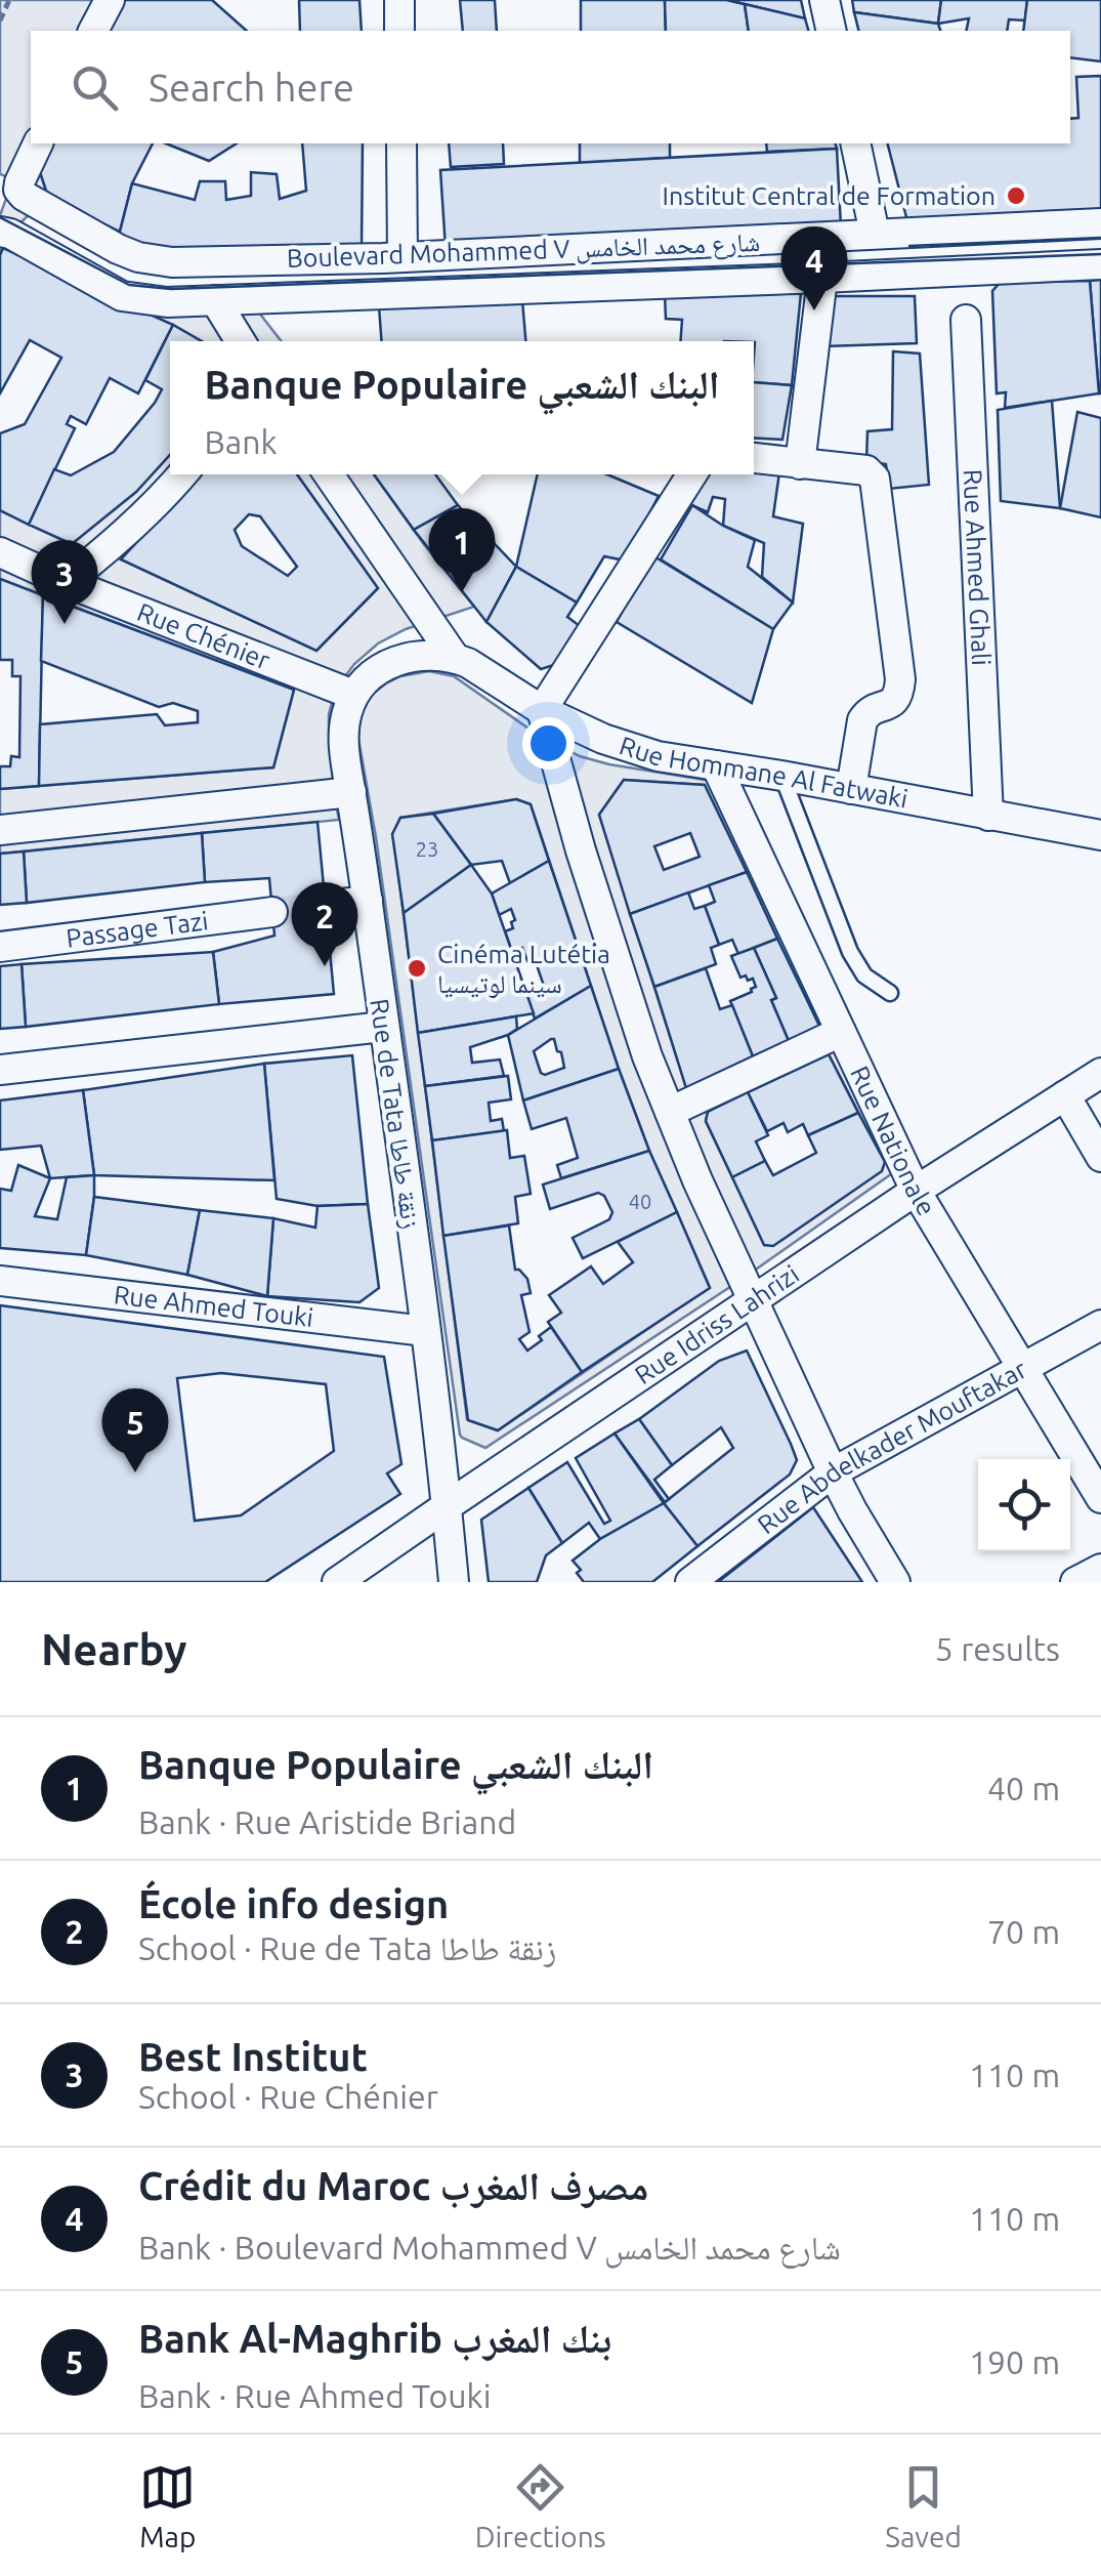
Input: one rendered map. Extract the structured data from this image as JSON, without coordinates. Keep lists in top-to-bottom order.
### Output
{
  "streets": {
    "street": [
      "Boulevard Mohammed V شارع محمد الخامس",
      "Rue Ahmed Ghali",
      "Rue Chénier",
      "Rue Hommane Al Fatwaki",
      "Passage Tazi",
      "Rue de Tata زنقة طاطا",
      "Rue Nationale",
      "Rue Ahmed Touki",
      "Rue Idriss Lahrizi",
      "Rue Abdelkader Mouftakar"
    ]
  },
  "crossings": [
    ["Rue Ahmed Ghali", "Rue Hommane Al Fatwaki"],
    ["Rue Chénier", "Rue de Tata زنقة طاطا"],
    ["Rue Hommane Al Fatwaki", "Rue Nationale"],
    ["Rue de Tata زنقة طاطا", "Rue Ahmed Touki"],
    ["Rue de Tata زنقة طاطا", "Rue Idriss Lahrizi"],
    ["Rue Nationale", "Rue Idriss Lahrizi"],
    ["Rue Nationale", "Rue Abdelkader Mouftakar"]
  ],
  "places": ["Institut Central de Formation", "Cinéma Lutétia سينما لوتيسيا"],
  "house_numbers": ["23", "40"],
  "page": {
    "search": "Search here",
    "pins": [
      "4",
      "1",
      "3",
      "2",
      "5"
    ],
    "popup": ["Banque Populaire البنك الشعبي", "Bank"],
    "heading": ["Nearby", "5 results"],
    "list": [
      {
        "mark": "1",
        "name": "Banque Populaire البنك الشعبي",
        "note": "Bank · Rue Aristide Briand",
        "value": "40 m"
      },
      {
        "mark": "2",
        "name": "École info design",
        "note": "School · Rue de Tata زنقة طاطا",
        "value": "70 m"
      },
      {
        "mark": "3",
        "name": "Best Institut",
        "note": "School · Rue Chénier",
        "value": "110 m"
      },
      {
        "mark": "4",
        "name": "Crédit du Maroc مصرف المغرب",
        "note": "Bank · Boulevard Mohammed V شارع محمد الخامس",
        "value": "110 m"
      },
      {
        "mark": "5",
        "name": "Bank Al-Maghrib بنك المغرب",
        "note": "Bank · Rue Ahmed Touki",
        "value": "190 m"
      }
    ],
    "nav": ["Map", "Directions", "Saved"]
  }
}
